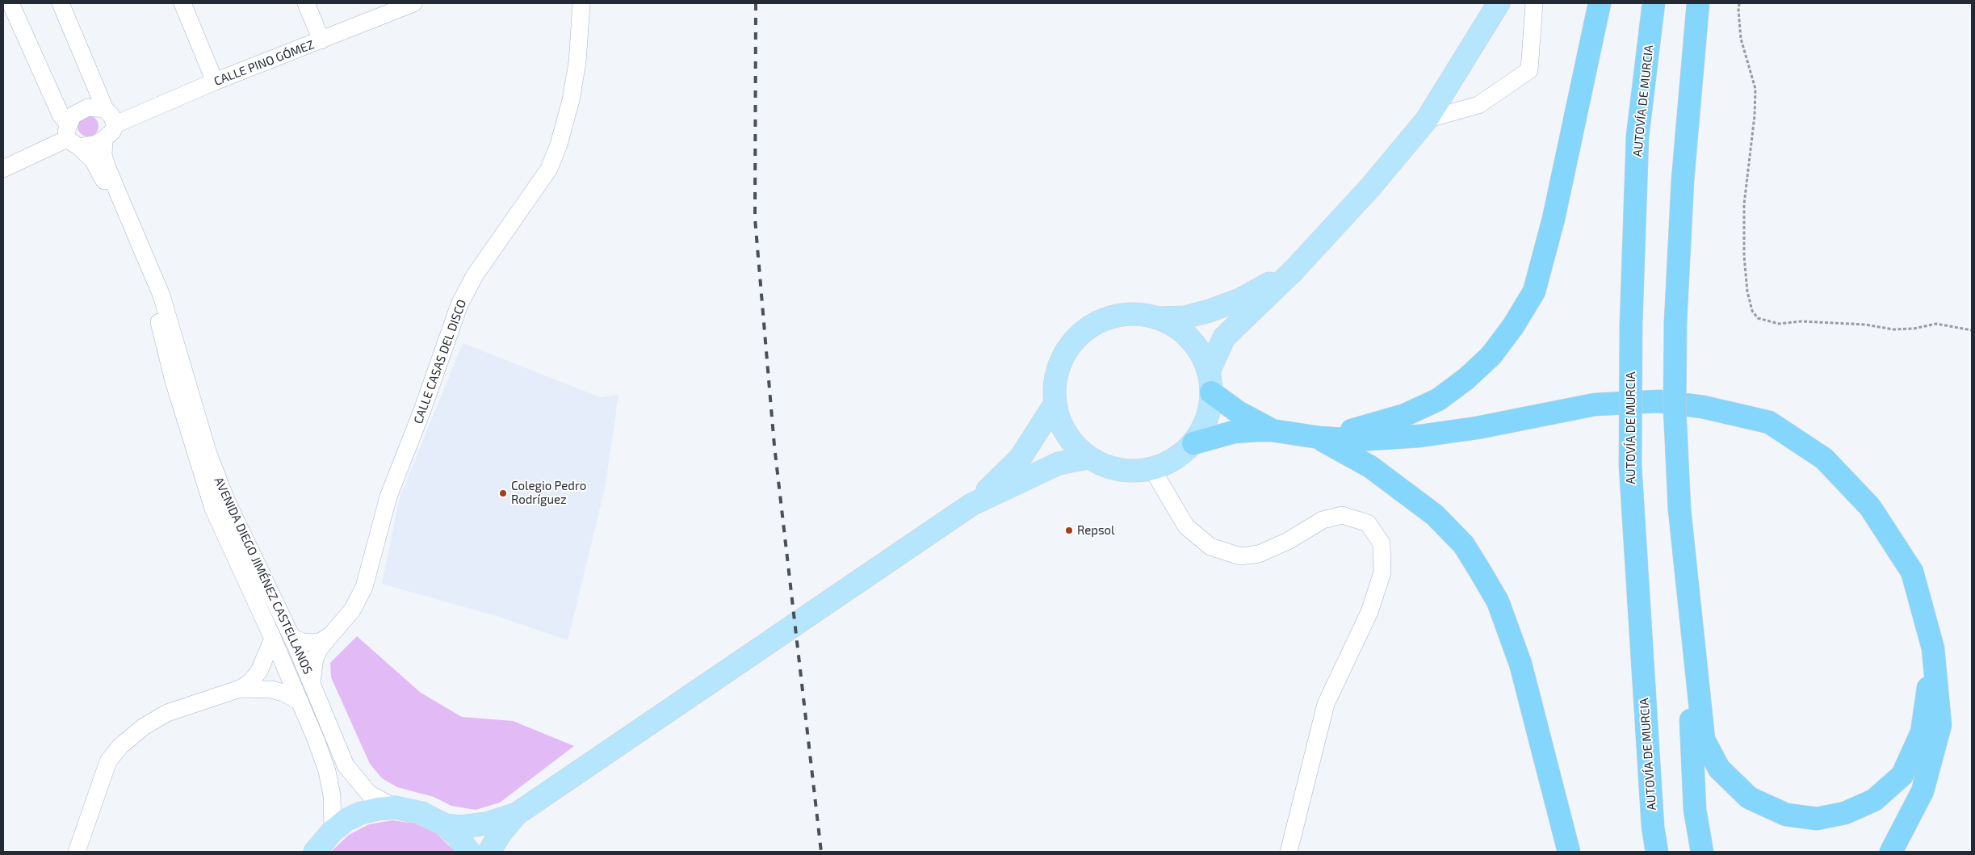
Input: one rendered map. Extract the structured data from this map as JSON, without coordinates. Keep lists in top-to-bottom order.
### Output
{
  "streets": {
    "highway": ["AUTOVÍA DE MURCIA"],
    "street": ["CALLE PINO GÓMEZ", "CALLE CASAS DEL DISCO", "AVENIDA DIEGO JIMÉNEZ CASTELLANOS"]
  },
  "crossings": [
    ["CALLE PINO GÓMEZ", "AVENIDA DIEGO JIMÉNEZ CASTELLANOS"],
    ["CALLE CASAS DEL DISCO", "AVENIDA DIEGO JIMÉNEZ CASTELLANOS"]
  ],
  "places": ["Colegio Pedro Rodríguez", "Repsol"]
}
